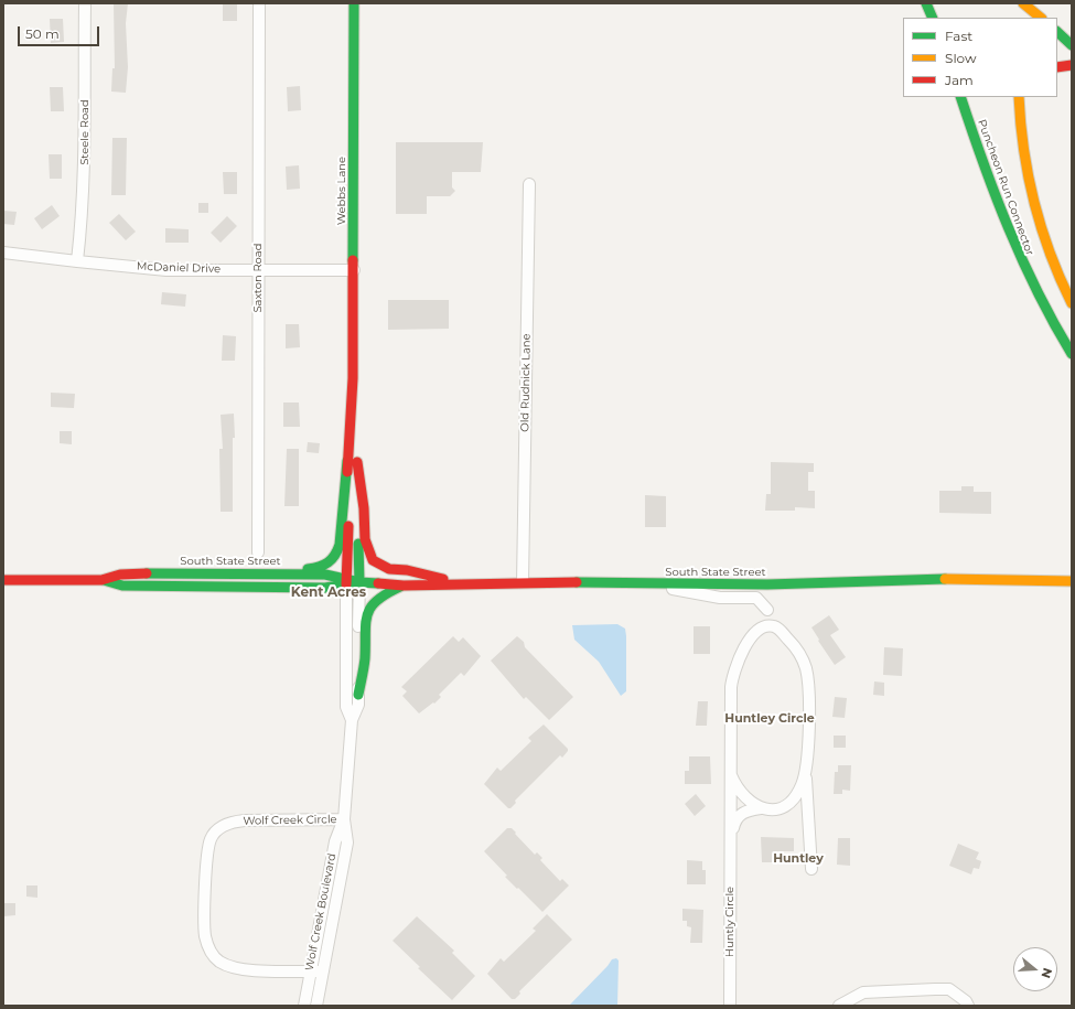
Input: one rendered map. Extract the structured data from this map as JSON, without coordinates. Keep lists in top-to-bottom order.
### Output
{
  "streets": {
    "main road": ["Puncheon Run Connector", "Webbs Lane", "South State Street"],
    "street": [
      "Steele Road",
      "McDaniel Drive",
      "Saxton Road",
      "Old Rudnick Lane",
      "Wolf Creek Circle",
      "Wolf Creek Boulevard",
      "Huntly Circle"
    ]
  },
  "crossings": [
    ["Steele Road", "McDaniel Drive"],
    ["Webbs Lane", "McDaniel Drive"],
    ["Webbs Lane", "South State Street"],
    ["Webbs Lane", "Wolf Creek Boulevard"],
    ["McDaniel Drive", "Saxton Road"],
    ["Old Rudnick Lane", "South State Street"],
    ["South State Street", "Wolf Creek Boulevard"],
    ["Wolf Creek Circle", "Wolf Creek Boulevard"]
  ],
  "districts": ["Kent Acres", "Huntley Circle", "Huntley"],
  "legend": ["Fast", "Slow", "Jam"],
  "scale_bar": "50 m",
  "north": "right"
}
